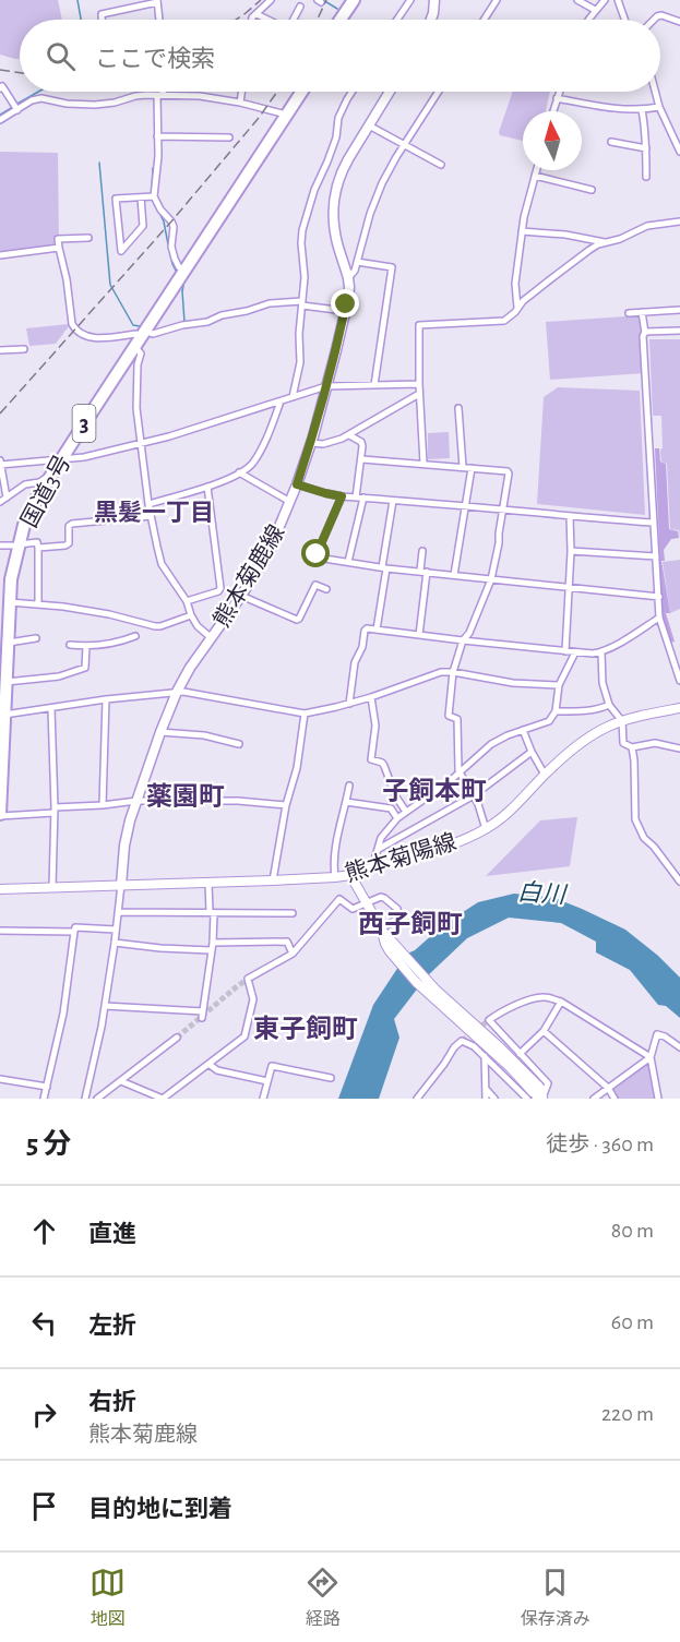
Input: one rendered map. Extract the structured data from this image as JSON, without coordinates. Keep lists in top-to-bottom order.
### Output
{
  "streets": {
    "highway": ["3", "国道3号"],
    "main road": ["熊本菊鹿線", "熊本菊陽線"]
  },
  "crossings": [
    ["熊本菊鹿線", "熊本菊陽線"]
  ],
  "districts": [
    "黒髪一丁目",
    "子飼本町",
    "薬園町",
    "西子飼町",
    "東子飼町"
  ],
  "water": ["白川"],
  "north": "top",
  "page": {
    "search": "ここで検索",
    "heading": ["5 分", "徒歩 · 360 m"],
    "list": [
      ["直進", "80 m"],
      ["左折", "60 m"],
      ["右折", "熊本菊鹿線", "220 m"],
      "目的地に到着"
    ],
    "nav": ["地図", "経路", "保存済み"]
  }
}
